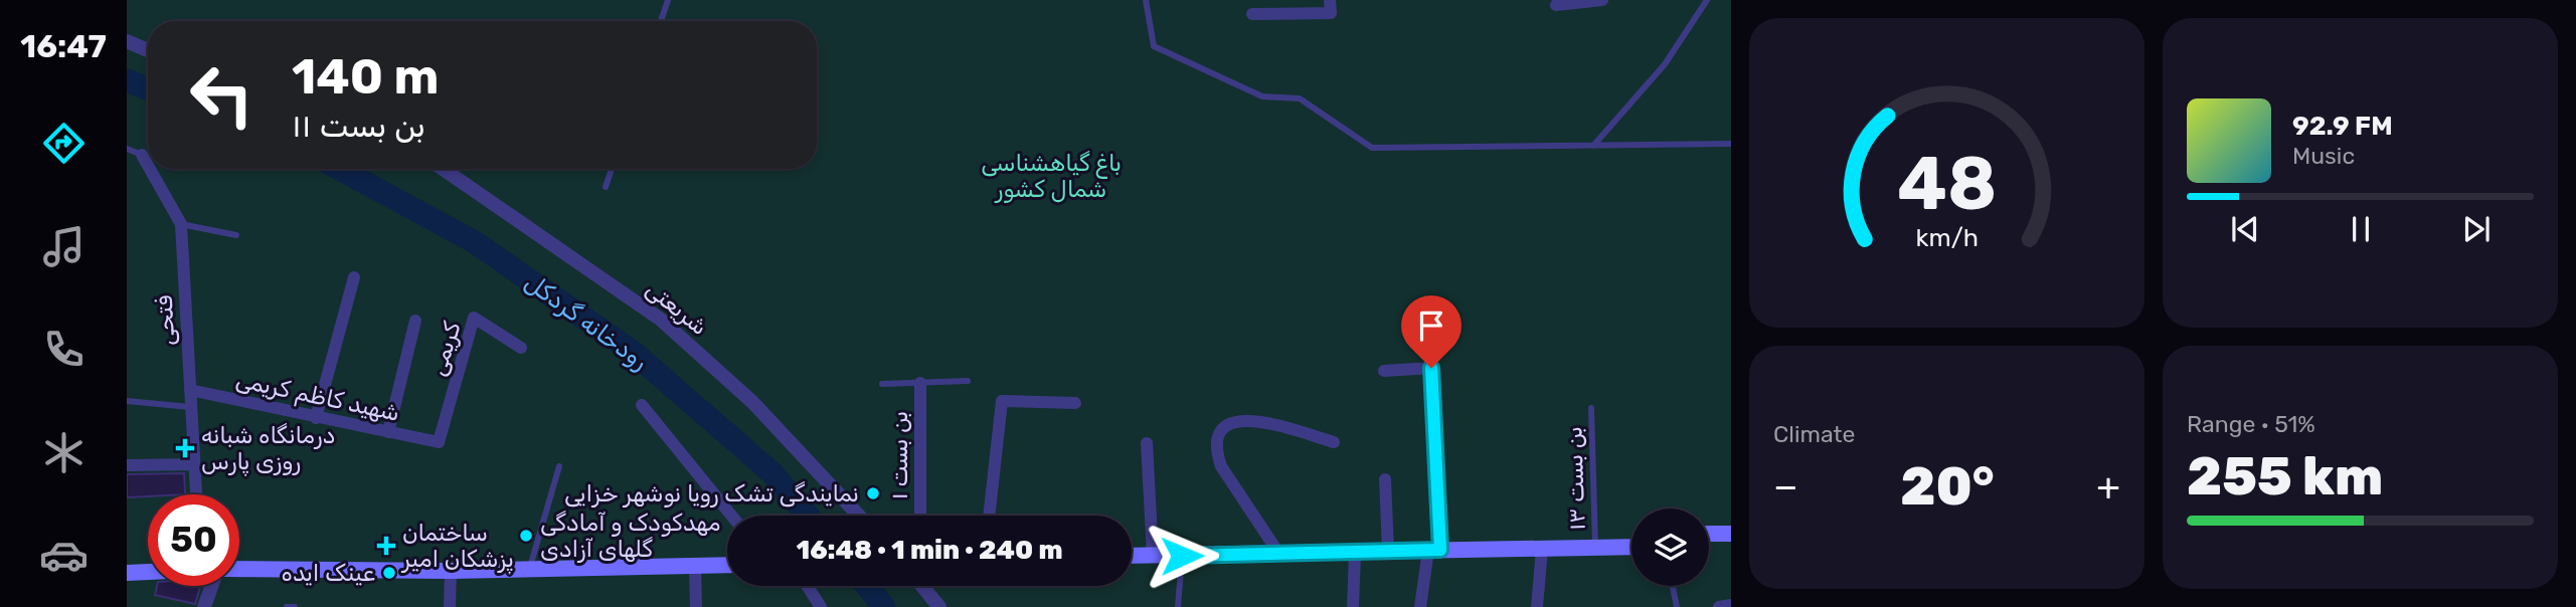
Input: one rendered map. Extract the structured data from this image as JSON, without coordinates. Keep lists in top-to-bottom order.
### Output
{
  "streets": {
    "street": [
      "شریعتی",
      "فتحی",
      "کریمی",
      "شهید کاظم کریمی",
      "بن بست ۱"
    ],
    "lane": ["بن بست ۱۳"]
  },
  "crossings": [
    ["فتحی", "شهید کاظم کریمی"],
    ["کریمی", "شهید کاظم کریمی"]
  ],
  "water": ["رودخانه گردکل"],
  "parks": ["باغ گیاهشناسی شمال کشور"],
  "places": {
    "health": ["درمانگاه شبانه روزی پارس", "ساختمان پزشکان امیر"],
    "other": ["نمایندگی تشک رویا نوشهر خزایی", "مهدکودک و آمادگی گلهای آزادی", "عینک ایده"]
  },
  "page": {
    "tabs": "16:47",
    "turn": ["140 m", "بن بست ۱۱"],
    "song": ["92.9 FM", "Music"],
    "tile": [
      "Climate",
      ["Range · 51%", "255 km"]
    ],
    "heat": ["−", "20°", "+"],
    "limit": "50",
    "trip": "16:48 · 1 min · 240 m",
    "gauge": ["48", "km/h"]
  }
}
